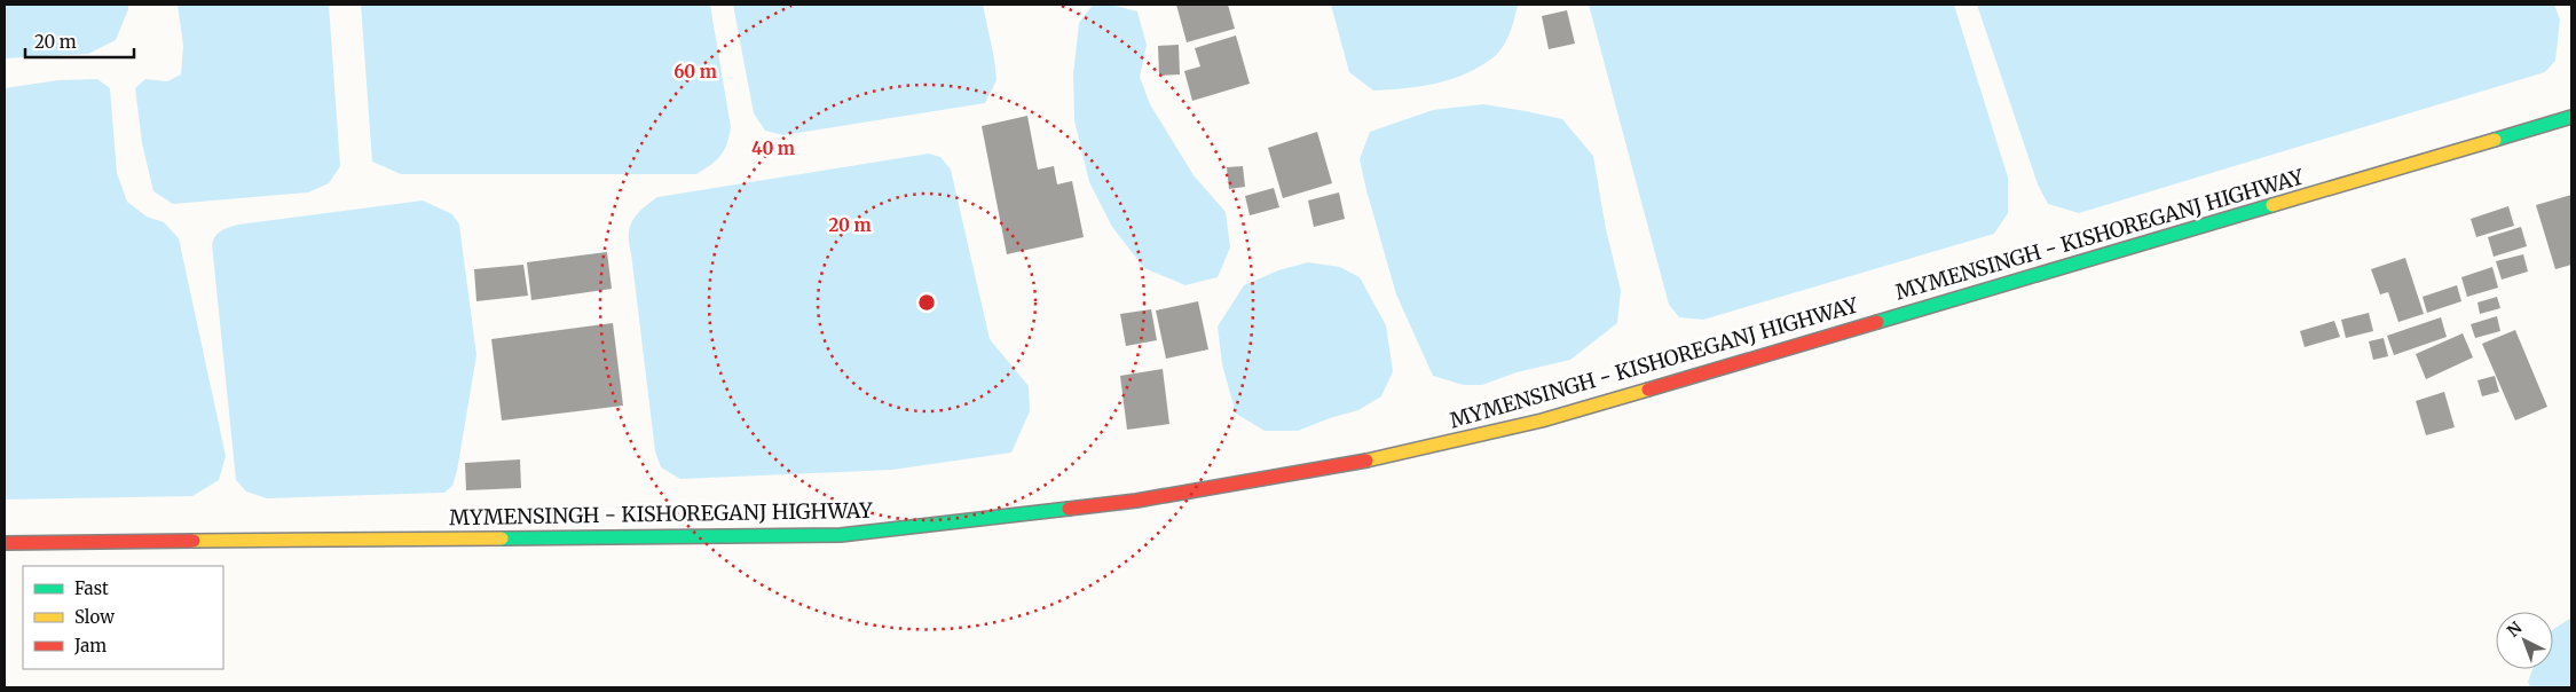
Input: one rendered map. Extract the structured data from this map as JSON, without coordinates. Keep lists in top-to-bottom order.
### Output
{
  "streets": {
    "main road": ["MYMENSINGH - KISHOREGANJ HIGHWAY"]
  },
  "legend": ["Fast", "Slow", "Jam"],
  "scale_bar": "20 m",
  "north": "top left",
  "rings": ["60 m", "40 m", "20 m"]
}
